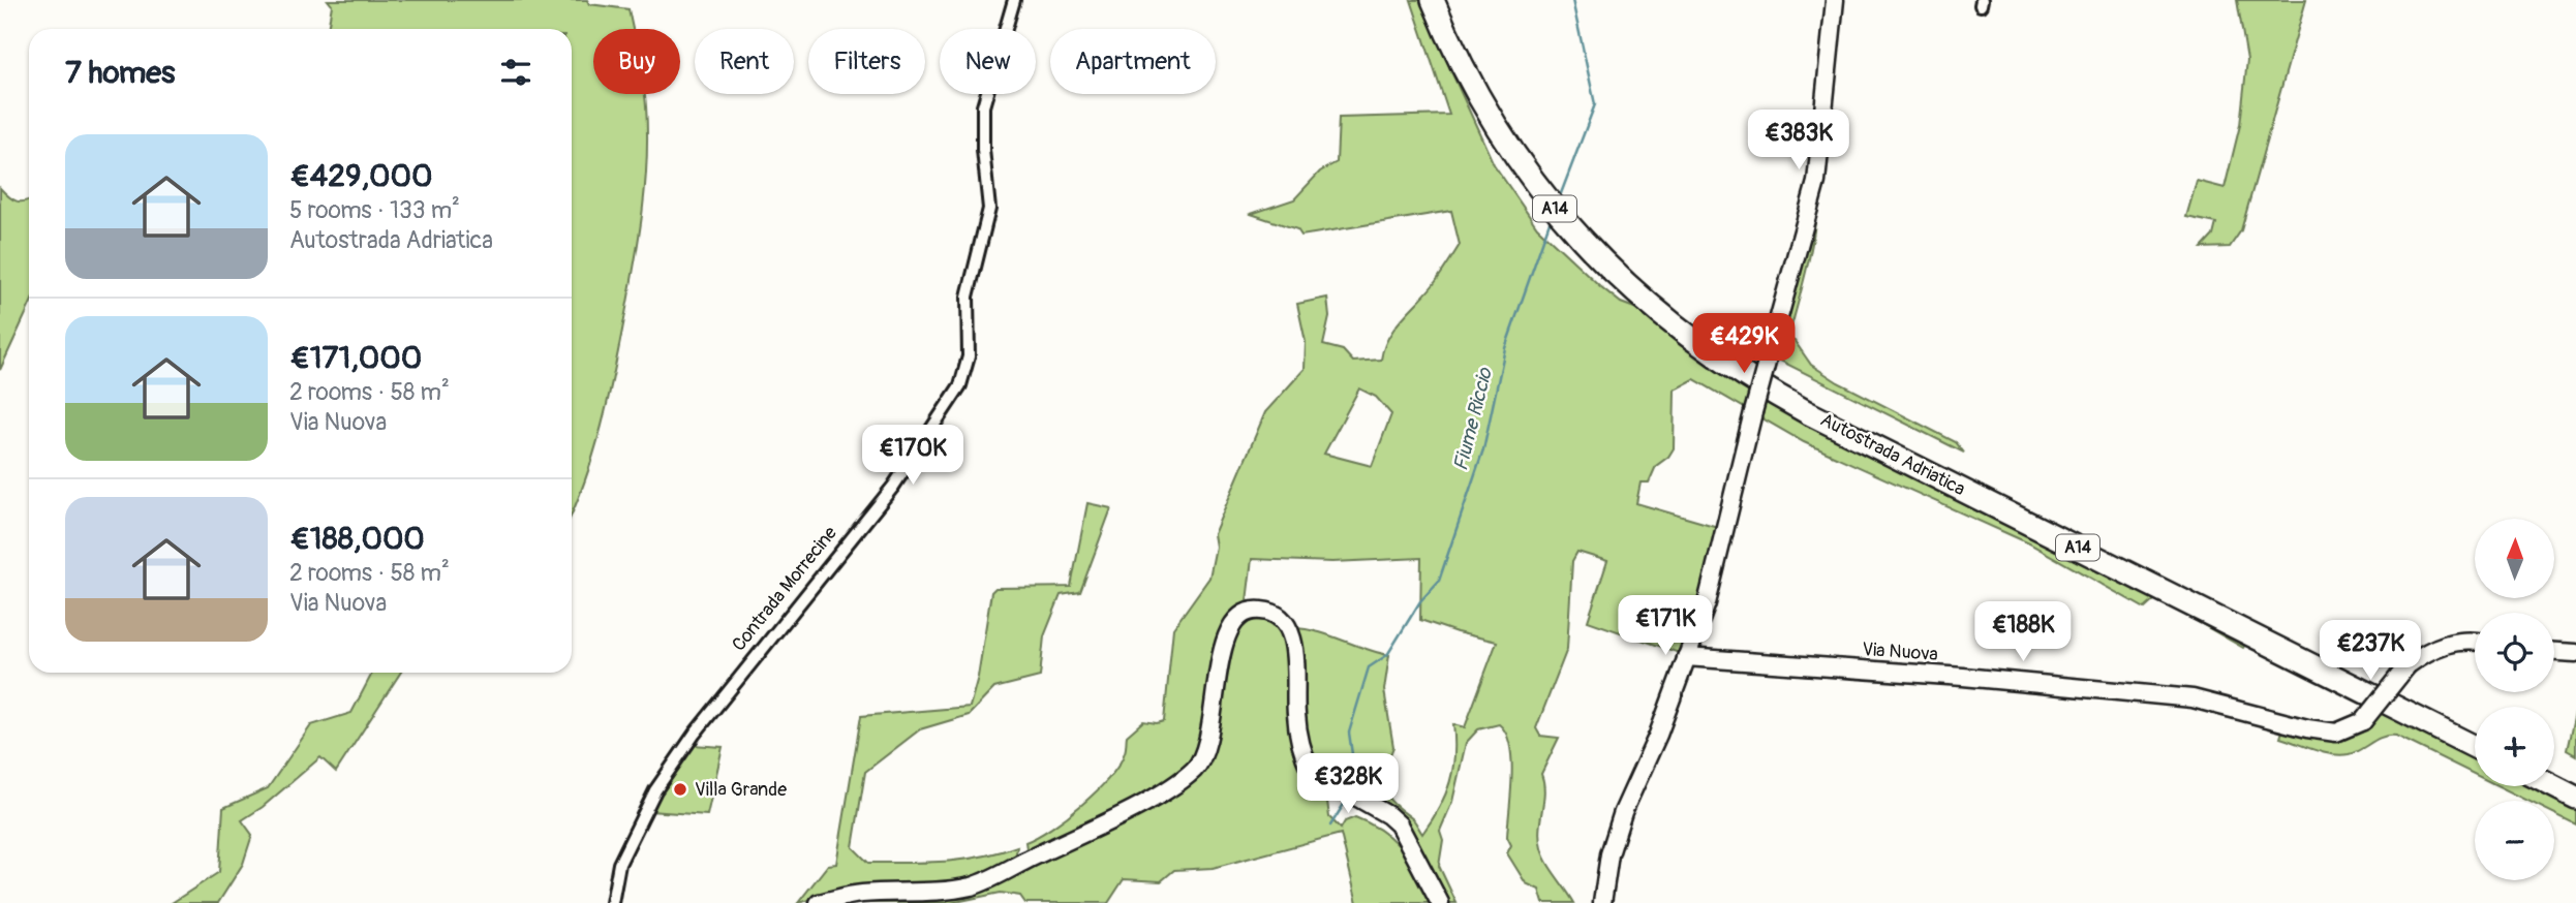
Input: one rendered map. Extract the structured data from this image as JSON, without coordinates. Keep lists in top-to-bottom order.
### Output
{
  "streets": {
    "highway": ["A14", "Autostrada Adriatica"],
    "street": ["Contrada Morrecine", "Via Nuova"]
  },
  "water": ["Fiume Riccio"],
  "places": ["Villa Grande"],
  "north": "top",
  "page": {
    "chip": [
      "Buy",
      "Rent",
      "Filters",
      "New",
      "Apartment"
    ],
    "heading": "7 homes",
    "price": [
      "€383K",
      "€429K",
      "€170K",
      "€171K",
      "€188K",
      "€237K",
      "€328K"
    ],
    "list": [
      {
        "name": "€429,000",
        "note": "5 rooms · 133 m² · Autostrada Adriatica"
      },
      {
        "name": "€171,000",
        "note": "2 rooms · 58 m² · Via Nuova"
      },
      {
        "name": "€188,000",
        "note": "2 rooms · 58 m² · Via Nuova"
      }
    ],
    "map_buttons": ["+", "−"]
  }
}
